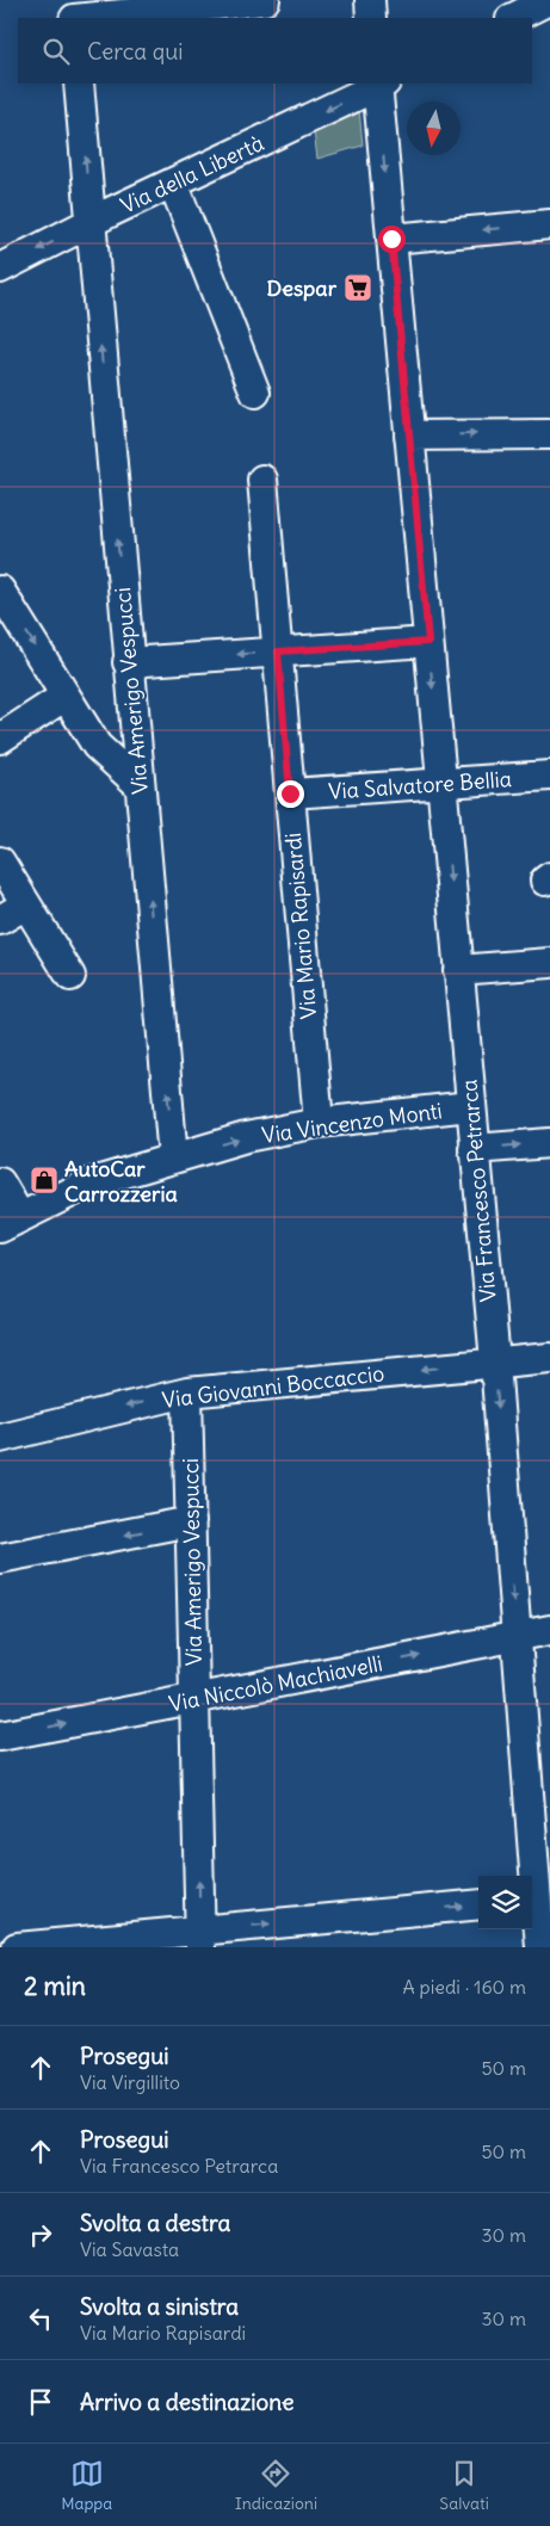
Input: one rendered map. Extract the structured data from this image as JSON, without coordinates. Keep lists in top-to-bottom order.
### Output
{
  "streets": {
    "street": [
      "Via della Libertà",
      "Via Amerigo Vespucci",
      "Via Salvatore Bellia",
      "Via Mario Rapisardi",
      "Via Vincenzo Monti",
      "Via Francesco Petrarca",
      "Via Giovanni Boccaccio",
      "Via Niccolò Machiavelli"
    ]
  },
  "crossings": [
    ["Via della Libertà", "Via Amerigo Vespucci"],
    ["Via della Libertà", "Via Francesco Petrarca"],
    ["Via Amerigo Vespucci", "Via Vincenzo Monti"],
    ["Via Amerigo Vespucci", "Via Giovanni Boccaccio"],
    ["Via Amerigo Vespucci", "Via Niccolò Machiavelli"],
    ["Via Salvatore Bellia", "Via Mario Rapisardi"],
    ["Via Salvatore Bellia", "Via Francesco Petrarca"],
    ["Via Mario Rapisardi", "Via Vincenzo Monti"],
    ["Via Vincenzo Monti", "Via Francesco Petrarca"],
    ["Via Francesco Petrarca", "Via Giovanni Boccaccio"],
    ["Via Francesco Petrarca", "Via Niccolò Machiavelli"]
  ],
  "one_way": ["Via Amerigo Vespucci", "Via Francesco Petrarca"],
  "places": {
    "supermarket": ["Despar"],
    "shop": ["AutoCar Carrozzeria"]
  },
  "north": "bottom",
  "page": {
    "search": "Cerca qui",
    "heading": ["2 min", "A piedi · 160 m"],
    "list": [
      ["Prosegui", "Via Virgillito", "50 m"],
      ["Prosegui", "Via Francesco Petrarca", "50 m"],
      ["Svolta a destra", "Via Savasta", "30 m"],
      ["Svolta a sinistra", "Via Mario Rapisardi", "30 m"],
      "Arrivo a destinazione"
    ],
    "nav": ["Mappa", "Indicazioni", "Salvati"]
  }
}
